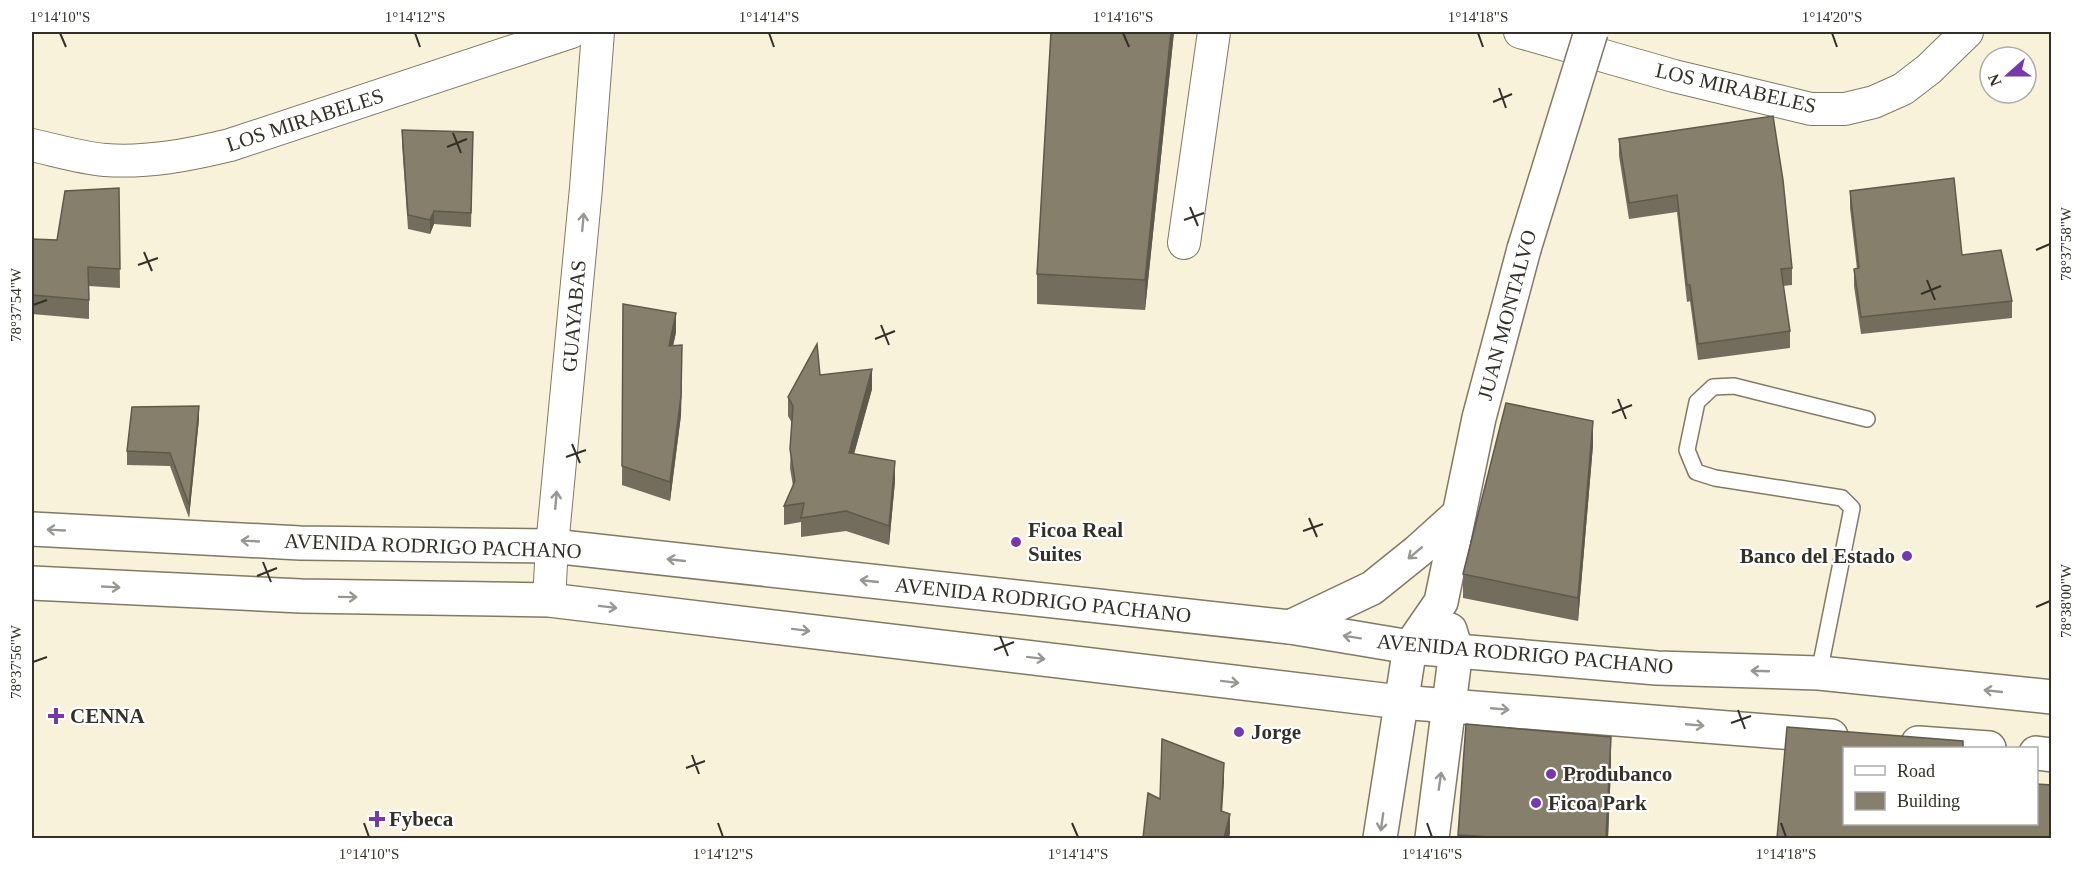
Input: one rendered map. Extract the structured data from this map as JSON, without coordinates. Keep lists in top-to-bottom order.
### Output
{
  "streets": {
    "main road": ["JUAN MONTALVO", "AVENIDA RODRIGO PACHANO"],
    "street": ["LOS MIRABELES", "GUAYABAS"]
  },
  "crossings": [
    ["JUAN MONTALVO", "AVENIDA RODRIGO PACHANO"],
    ["GUAYABAS", "AVENIDA RODRIGO PACHANO"]
  ],
  "one_way": ["GUAYABAS"],
  "places": {
    "other": [
      "Ficoa Real Suites",
      "Banco del Estado",
      "Jorge",
      "Produbanco",
      "Ficoa Park"
    ],
    "health": ["CENNA", "Fybeca"]
  },
  "legend": ["Road", "Building"],
  "north": "left",
  "coordinates": [
    "1°14'10\"S",
    "1°14'12\"S",
    "1°14'14\"S",
    "1°14'16\"S",
    "1°14'18\"S",
    "1°14'20\"S",
    "78°37'58\"W",
    "78°37'54\"W",
    "78°38'00\"W",
    "78°37'56\"W"
  ]
}
